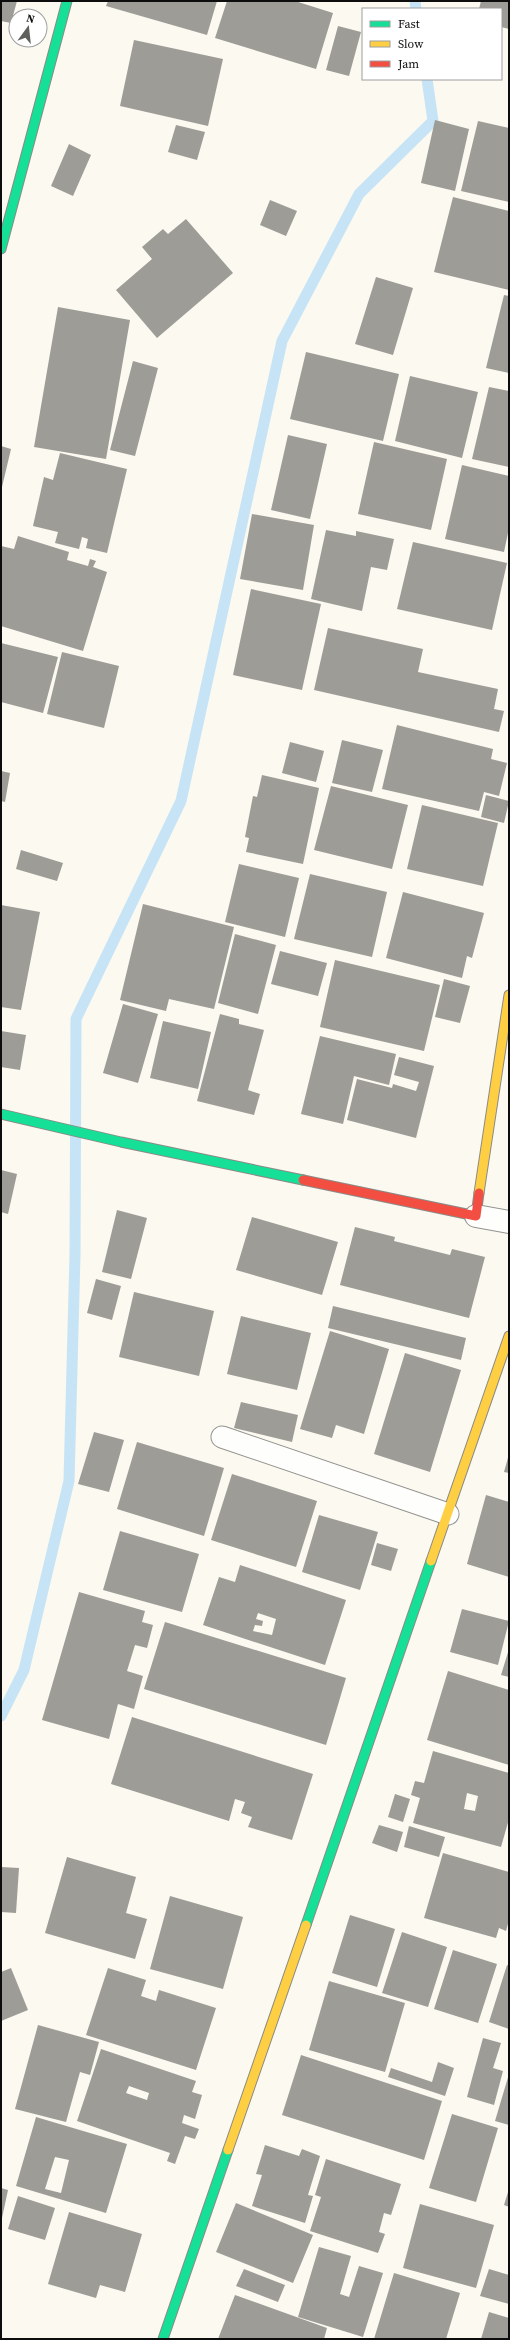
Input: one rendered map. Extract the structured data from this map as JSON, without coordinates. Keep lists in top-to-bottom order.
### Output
{
  "legend": ["Fast", "Slow", "Jam"],
  "north": "top"
}
